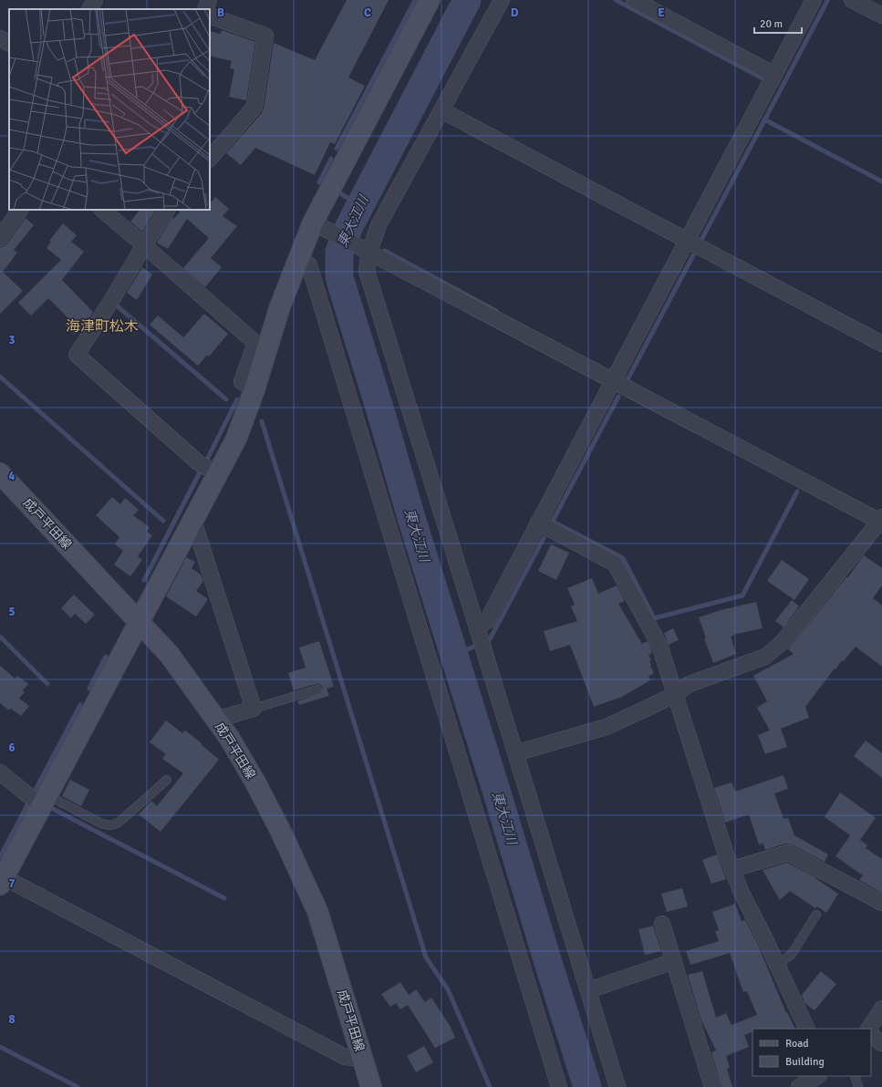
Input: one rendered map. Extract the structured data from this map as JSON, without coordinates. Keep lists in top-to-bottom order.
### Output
{
  "streets": {
    "street": ["成戸平田線"]
  },
  "districts": ["海津町松木"],
  "water": ["東大江川"],
  "legend": ["Road", "Building"],
  "scale_bar": "20 m",
  "grid": {
    "columns": [
      "B",
      "C",
      "D",
      "E"
    ],
    "rows": [
      "3",
      "4",
      "5",
      "6",
      "7",
      "8"
    ]
  }
}
